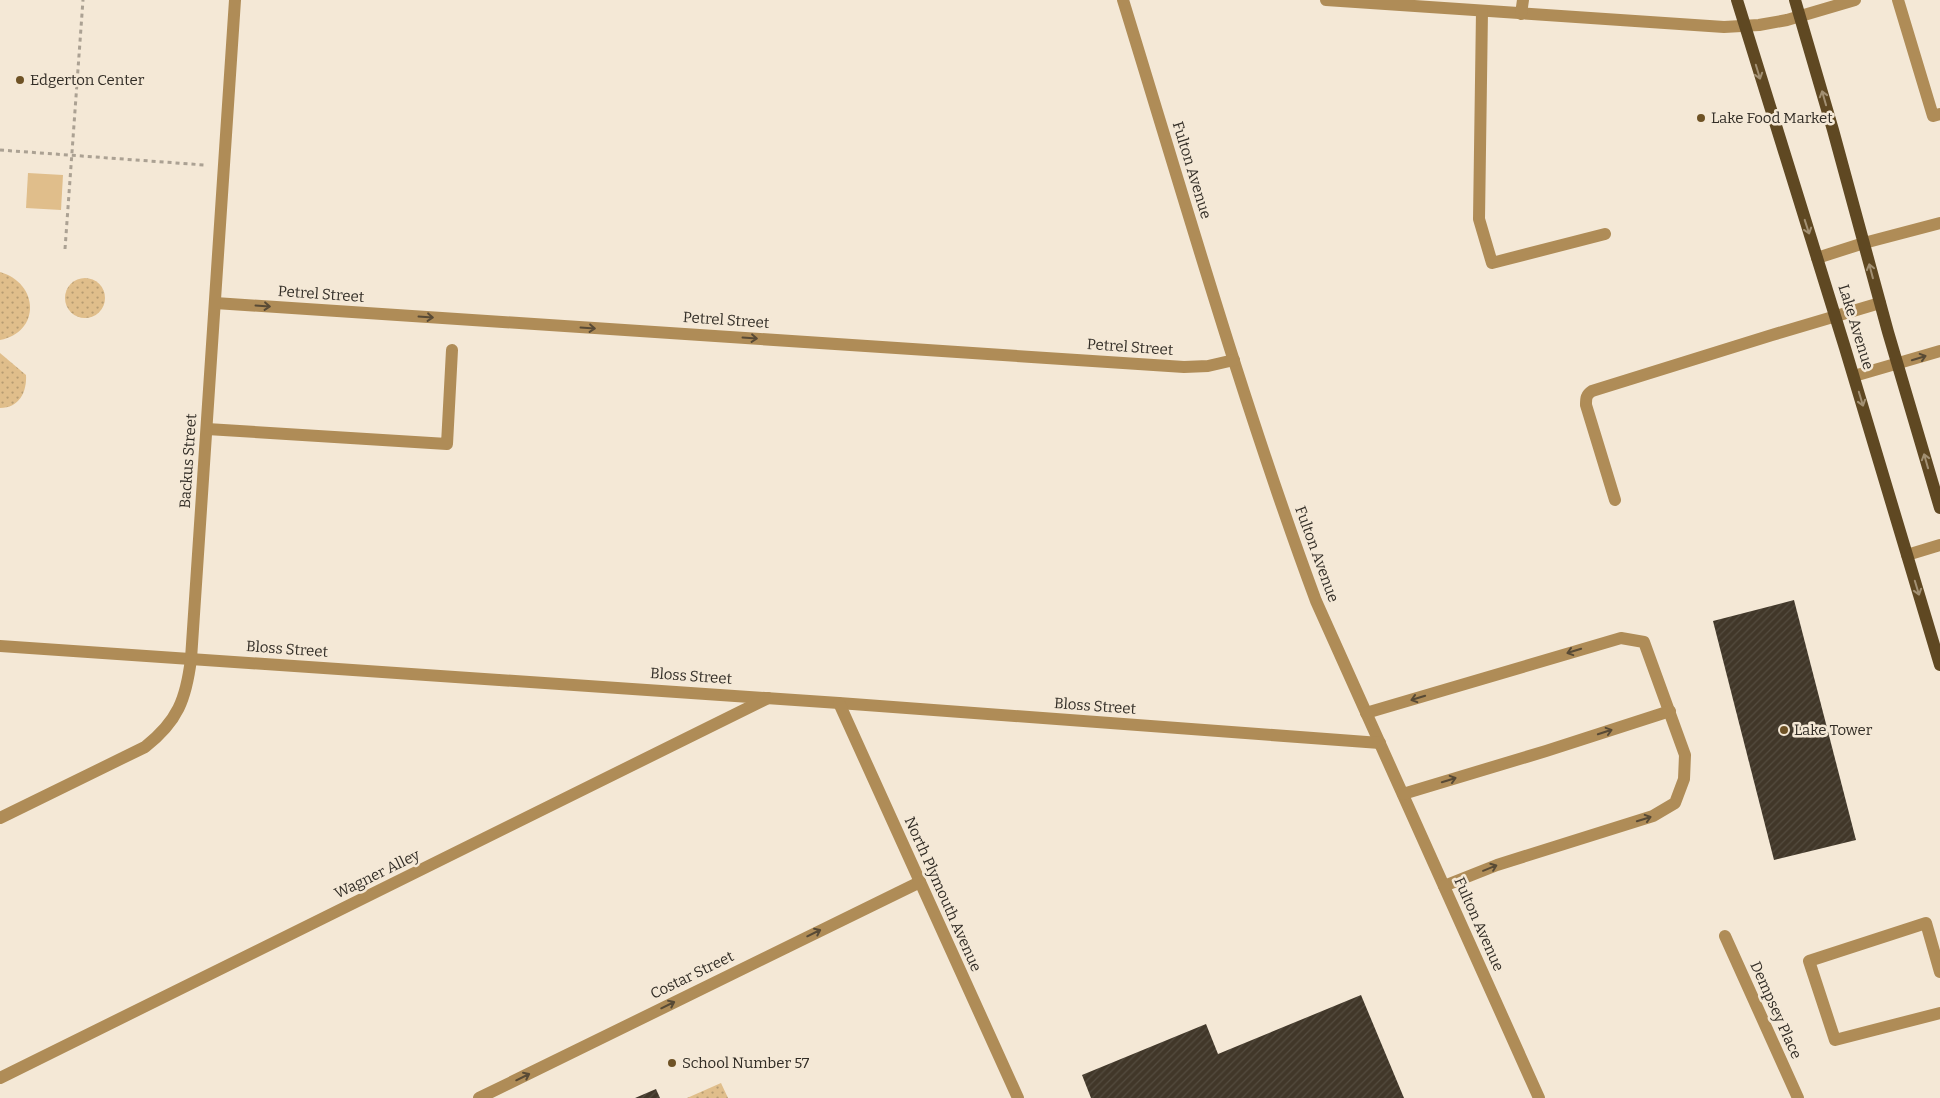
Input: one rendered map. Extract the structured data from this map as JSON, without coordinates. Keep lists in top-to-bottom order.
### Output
{
  "streets": {
    "main road": ["Lake Avenue"],
    "street": [
      "Fulton Avenue",
      "Petrel Street",
      "Backus Street",
      "Bloss Street",
      "Wagner Alley",
      "North Plymouth Avenue",
      "Costar Street",
      "Dempsey Place"
    ]
  },
  "crossings": [
    ["Fulton Avenue", "Petrel Street"],
    ["Fulton Avenue", "Bloss Street"],
    ["Petrel Street", "Backus Street"],
    ["Backus Street", "Bloss Street"],
    ["Bloss Street", "Wagner Alley"],
    ["Bloss Street", "North Plymouth Avenue"],
    ["North Plymouth Avenue", "Costar Street"]
  ],
  "one_way": ["Petrel Street", "Costar Street"],
  "places": [
    "Edgerton Center",
    "Lake Food Market",
    "Lake Tower",
    "School Number 57"
  ]
}
